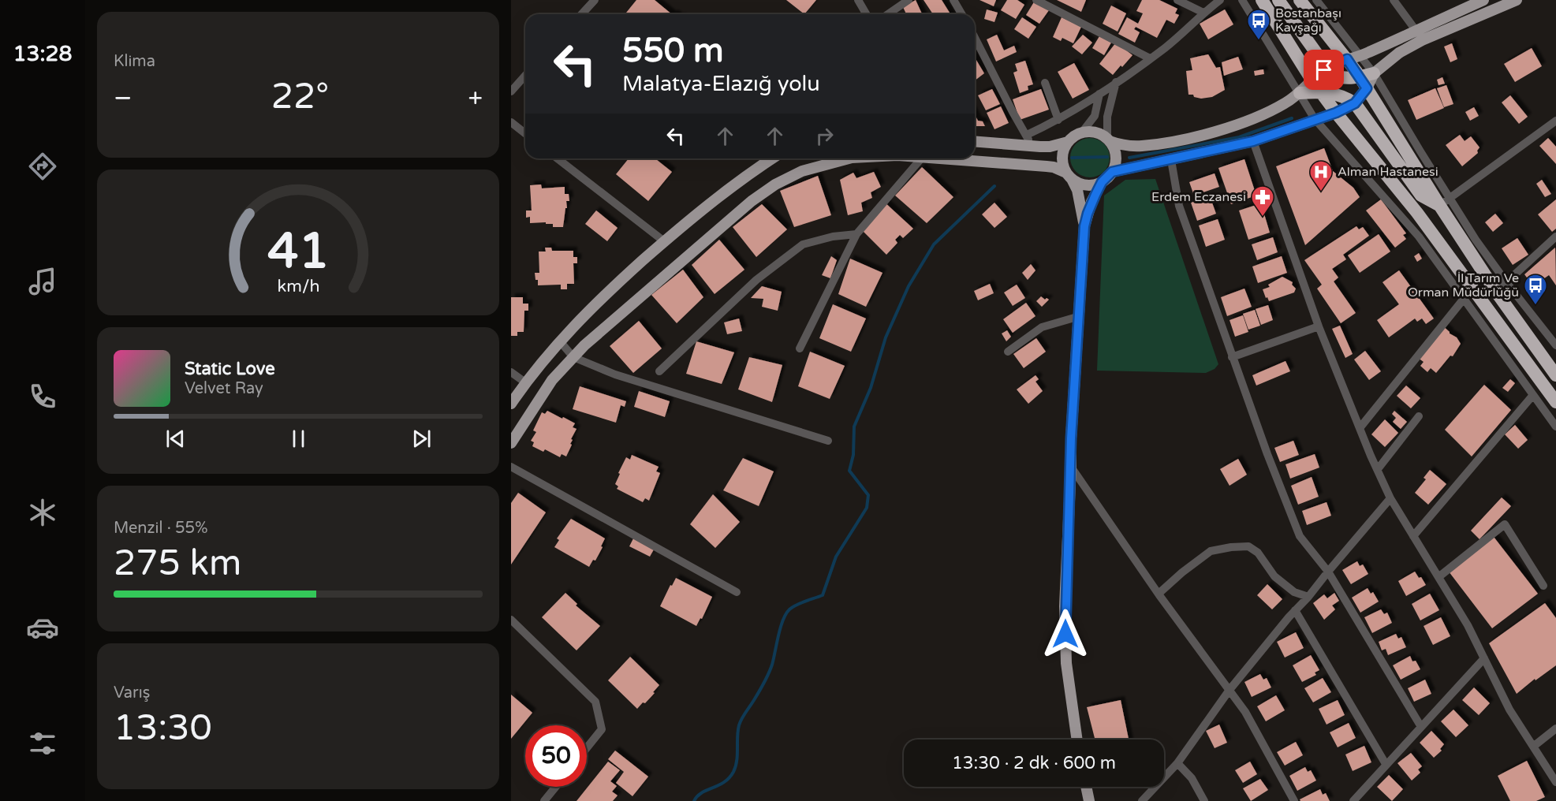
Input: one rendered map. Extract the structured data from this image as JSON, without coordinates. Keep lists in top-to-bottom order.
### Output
{
  "places": {
    "bus stop": ["Bostanbaşı Kavşağı", "İl Tarım Ve Orman Müdürlüğü"],
    "hospital": ["Alman Hastanesi"],
    "pharmacy": ["Erdem Eczanesi"]
  },
  "page": {
    "tabs": "13:28",
    "tile": [
      "Klima",
      ["Menzil · 55%", "275 km"],
      ["Varış", "13:30"]
    ],
    "turn": ["550 m", "Malatya-Elazığ yolu"],
    "heat": ["−", "22°", "+"],
    "song": ["Static Love", "Velvet Ray"],
    "limit": "50",
    "trip": "13:30 · 2 dk · 600 m",
    "gauge": ["41", "km/h"]
  }
}
